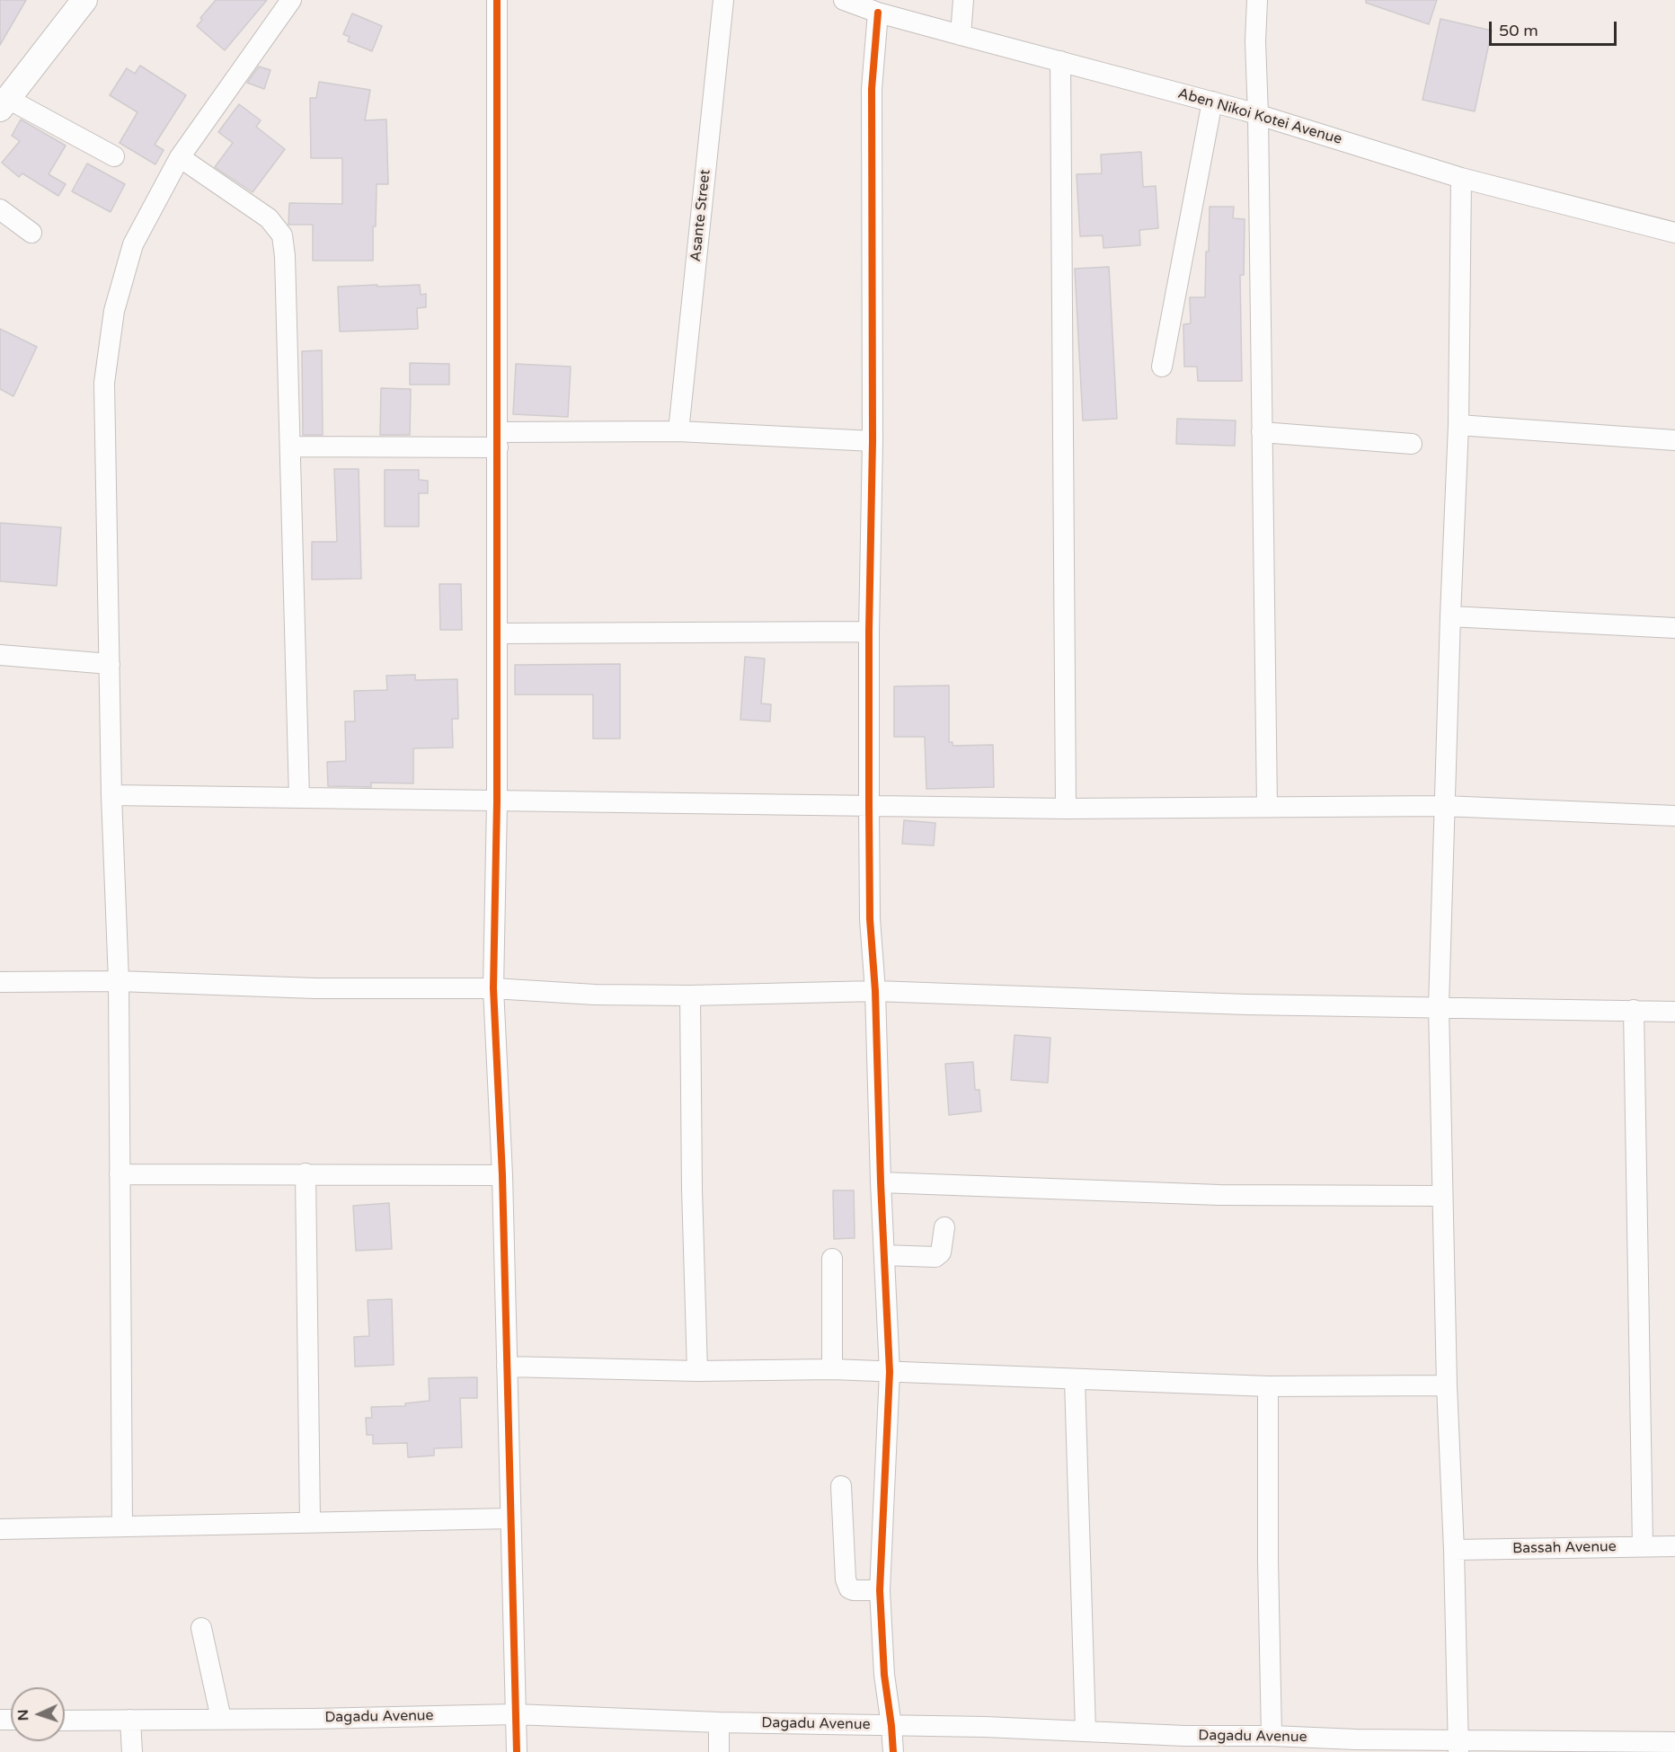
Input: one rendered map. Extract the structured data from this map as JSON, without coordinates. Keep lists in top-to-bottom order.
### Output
{
  "streets": {
    "street": [
      "Aben Nikoi Kotei Avenue",
      "Asante Street",
      "Bassah Avenue",
      "Dagadu Avenue"
    ]
  },
  "scale_bar": "50 m",
  "north": "left"
}
